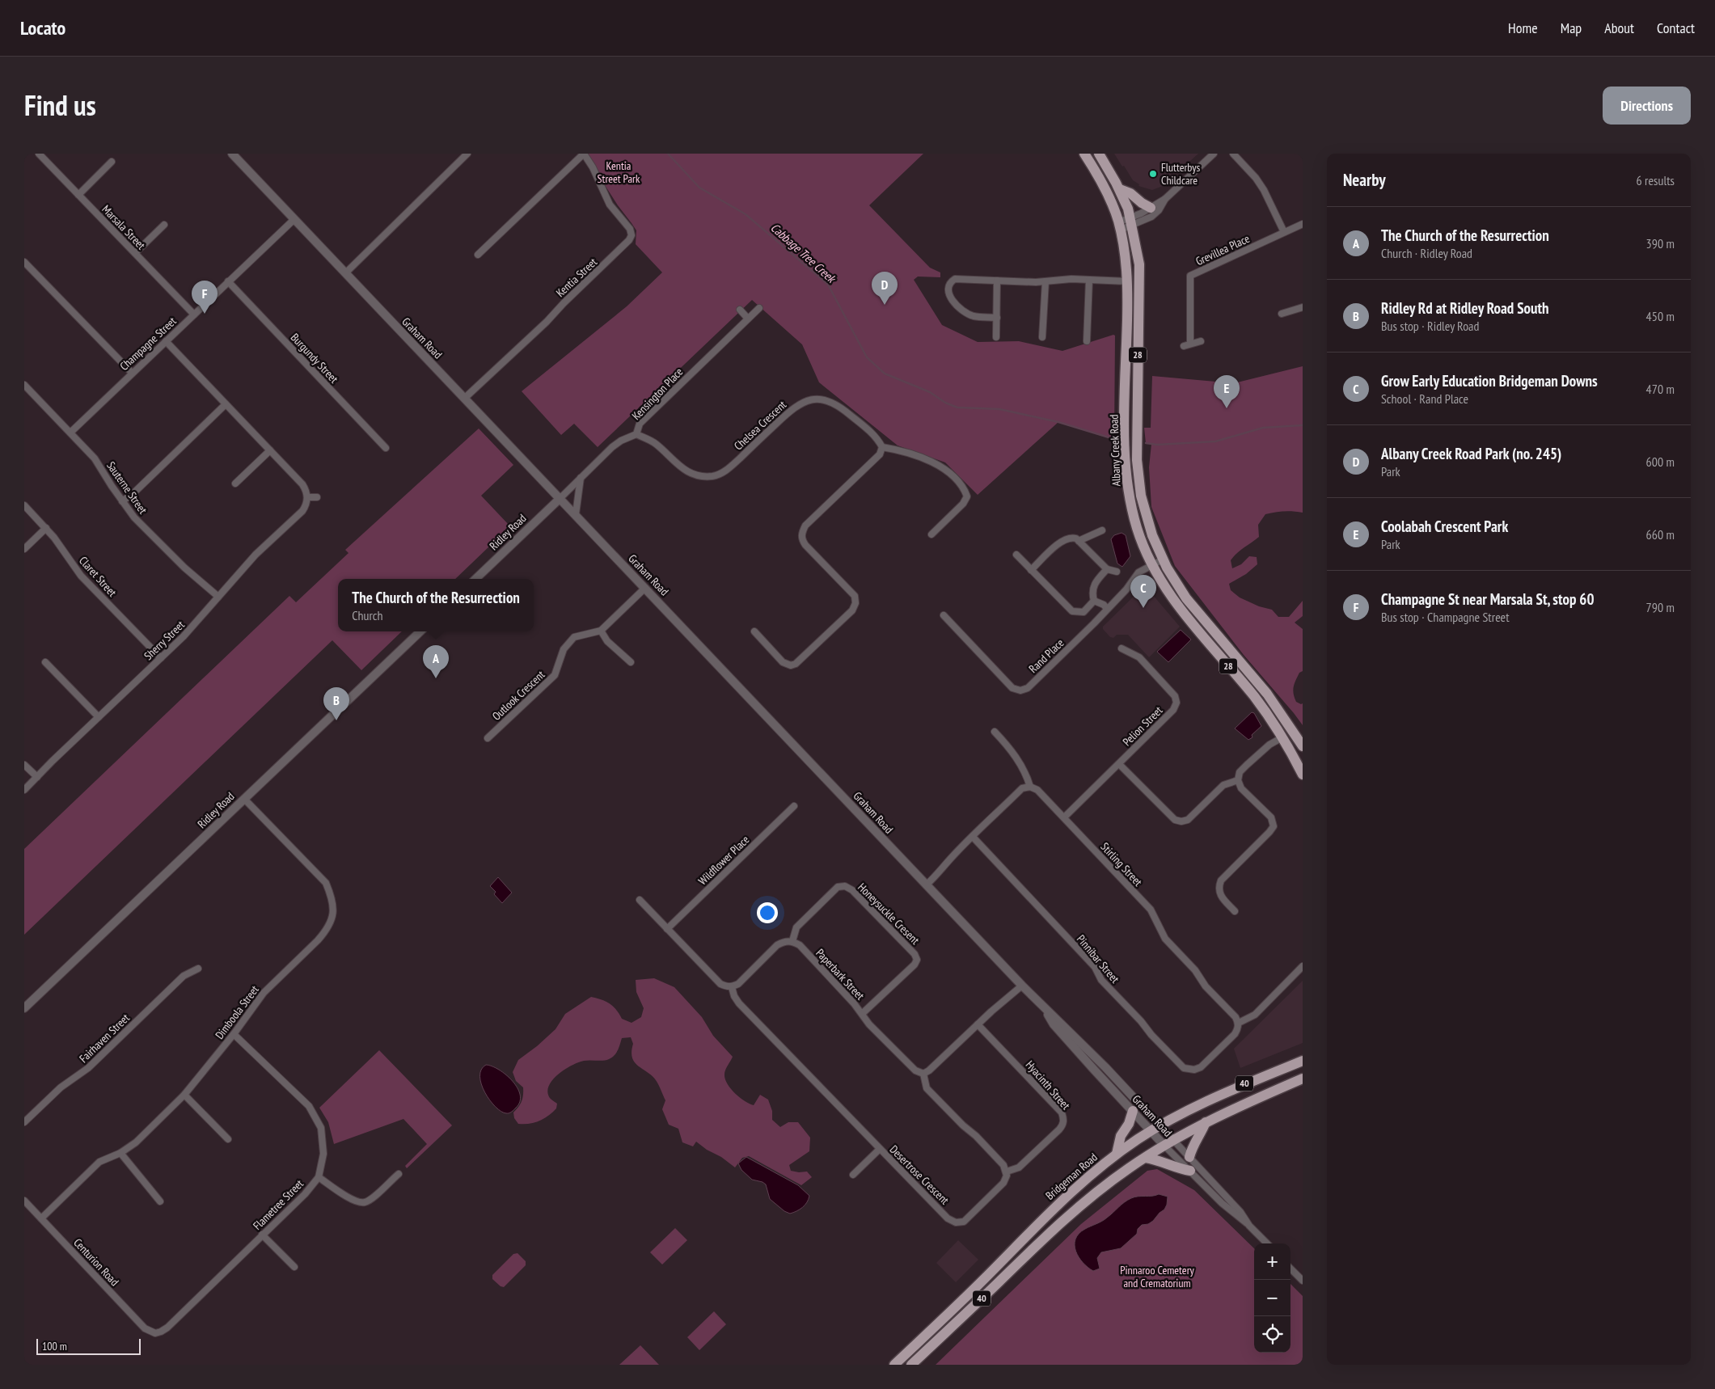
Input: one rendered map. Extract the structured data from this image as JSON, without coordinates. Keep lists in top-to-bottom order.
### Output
{
  "streets": {
    "main road": [
      "28",
      "Albany Creek Road",
      "40",
      "Bridgeman Road"
    ],
    "street": [
      "Marsala Street",
      "Grevillea Place",
      "Kentia Street",
      "Graham Road",
      "Champagne Street",
      "Burgundy Street",
      "Kensington Place",
      "Chelsea Crescent",
      "Sauterne Street",
      "Ridley Road",
      "Claret Street",
      "Sherry Street",
      "Rand Place",
      "Outlook Crescent",
      "Pelion Street",
      "Wildflower Place",
      "Stirling Street",
      "Honeysuckle Cresent",
      "Pinnibar Street",
      "Paperbark Street",
      "Dimboola Street",
      "Fairhaven Street",
      "Hyacinth Street",
      "Desertrose Crescent",
      "Flametree Street",
      "Centurion Road"
    ]
  },
  "crossings": [
    ["Marsala Street", "Champagne Street"],
    ["Kentia Street", "Graham Road"],
    ["Graham Road", "Champagne Street"],
    ["Graham Road", "Kensington Place"],
    ["Graham Road", "Ridley Road"],
    ["Graham Road", "40"],
    ["Graham Road", "Bridgeman Road"],
    ["Champagne Street", "Burgundy Street"],
    ["Champagne Street", "Sauterne Street"],
    ["Kensington Place", "Chelsea Crescent"],
    ["Kensington Place", "Ridley Road"],
    ["Albany Creek Road", "Rand Place"],
    ["Sauterne Street", "Sherry Street"],
    ["Ridley Road", "Dimboola Street"],
    ["Claret Street", "Sherry Street"],
    ["Pelion Street", "Stirling Street"],
    ["Stirling Street", "Pinnibar Street"],
    ["Honeysuckle Cresent", "Paperbark Street"],
    ["Dimboola Street", "Flametree Street"],
    ["Dimboola Street", "Centurion Road"],
    ["Hyacinth Street", "Desertrose Crescent"],
    ["Flametree Street", "Centurion Road"]
  ],
  "water": ["Cabbage Tree Creek"],
  "parks": ["Kentia Street Park", "Pinnaroo Cemetery and Crematorium"],
  "places": ["Flutterbys Childcare"],
  "scale_bar": "100 m",
  "page": {
    "header": "Locato",
    "nav": [
      "Home",
      "Map",
      "About",
      "Contact"
    ],
    "title": "Find us",
    "buttons": "Directions",
    "heading": ["Nearby", "6 results"],
    "list": [
      {
        "mark": "A",
        "name": "The Church of the Resurrection",
        "note": "Church · Ridley Road",
        "value": "390 m"
      },
      {
        "mark": "B",
        "name": "Ridley Rd at Ridley Road South",
        "note": "Bus stop · Ridley Road",
        "value": "450 m"
      },
      {
        "mark": "C",
        "name": "Grow Early Education Bridgeman Downs",
        "note": "School · Rand Place",
        "value": "470 m"
      },
      {
        "mark": "D",
        "name": "Albany Creek Road Park (no. 245)",
        "note": "Park",
        "value": "600 m"
      },
      {
        "mark": "E",
        "name": "Coolabah Crescent Park",
        "note": "Park",
        "value": "660 m"
      },
      {
        "mark": "F",
        "name": "Champagne St near Marsala St, stop 60",
        "note": "Bus stop · Champagne Street",
        "value": "790 m"
      }
    ],
    "pins": [
      "D",
      "F",
      "E",
      "C",
      "A",
      "B"
    ],
    "popup": ["The Church of the Resurrection", "Church"],
    "map_buttons": ["+", "−"],
    "scale": "100 m"
  }
}
